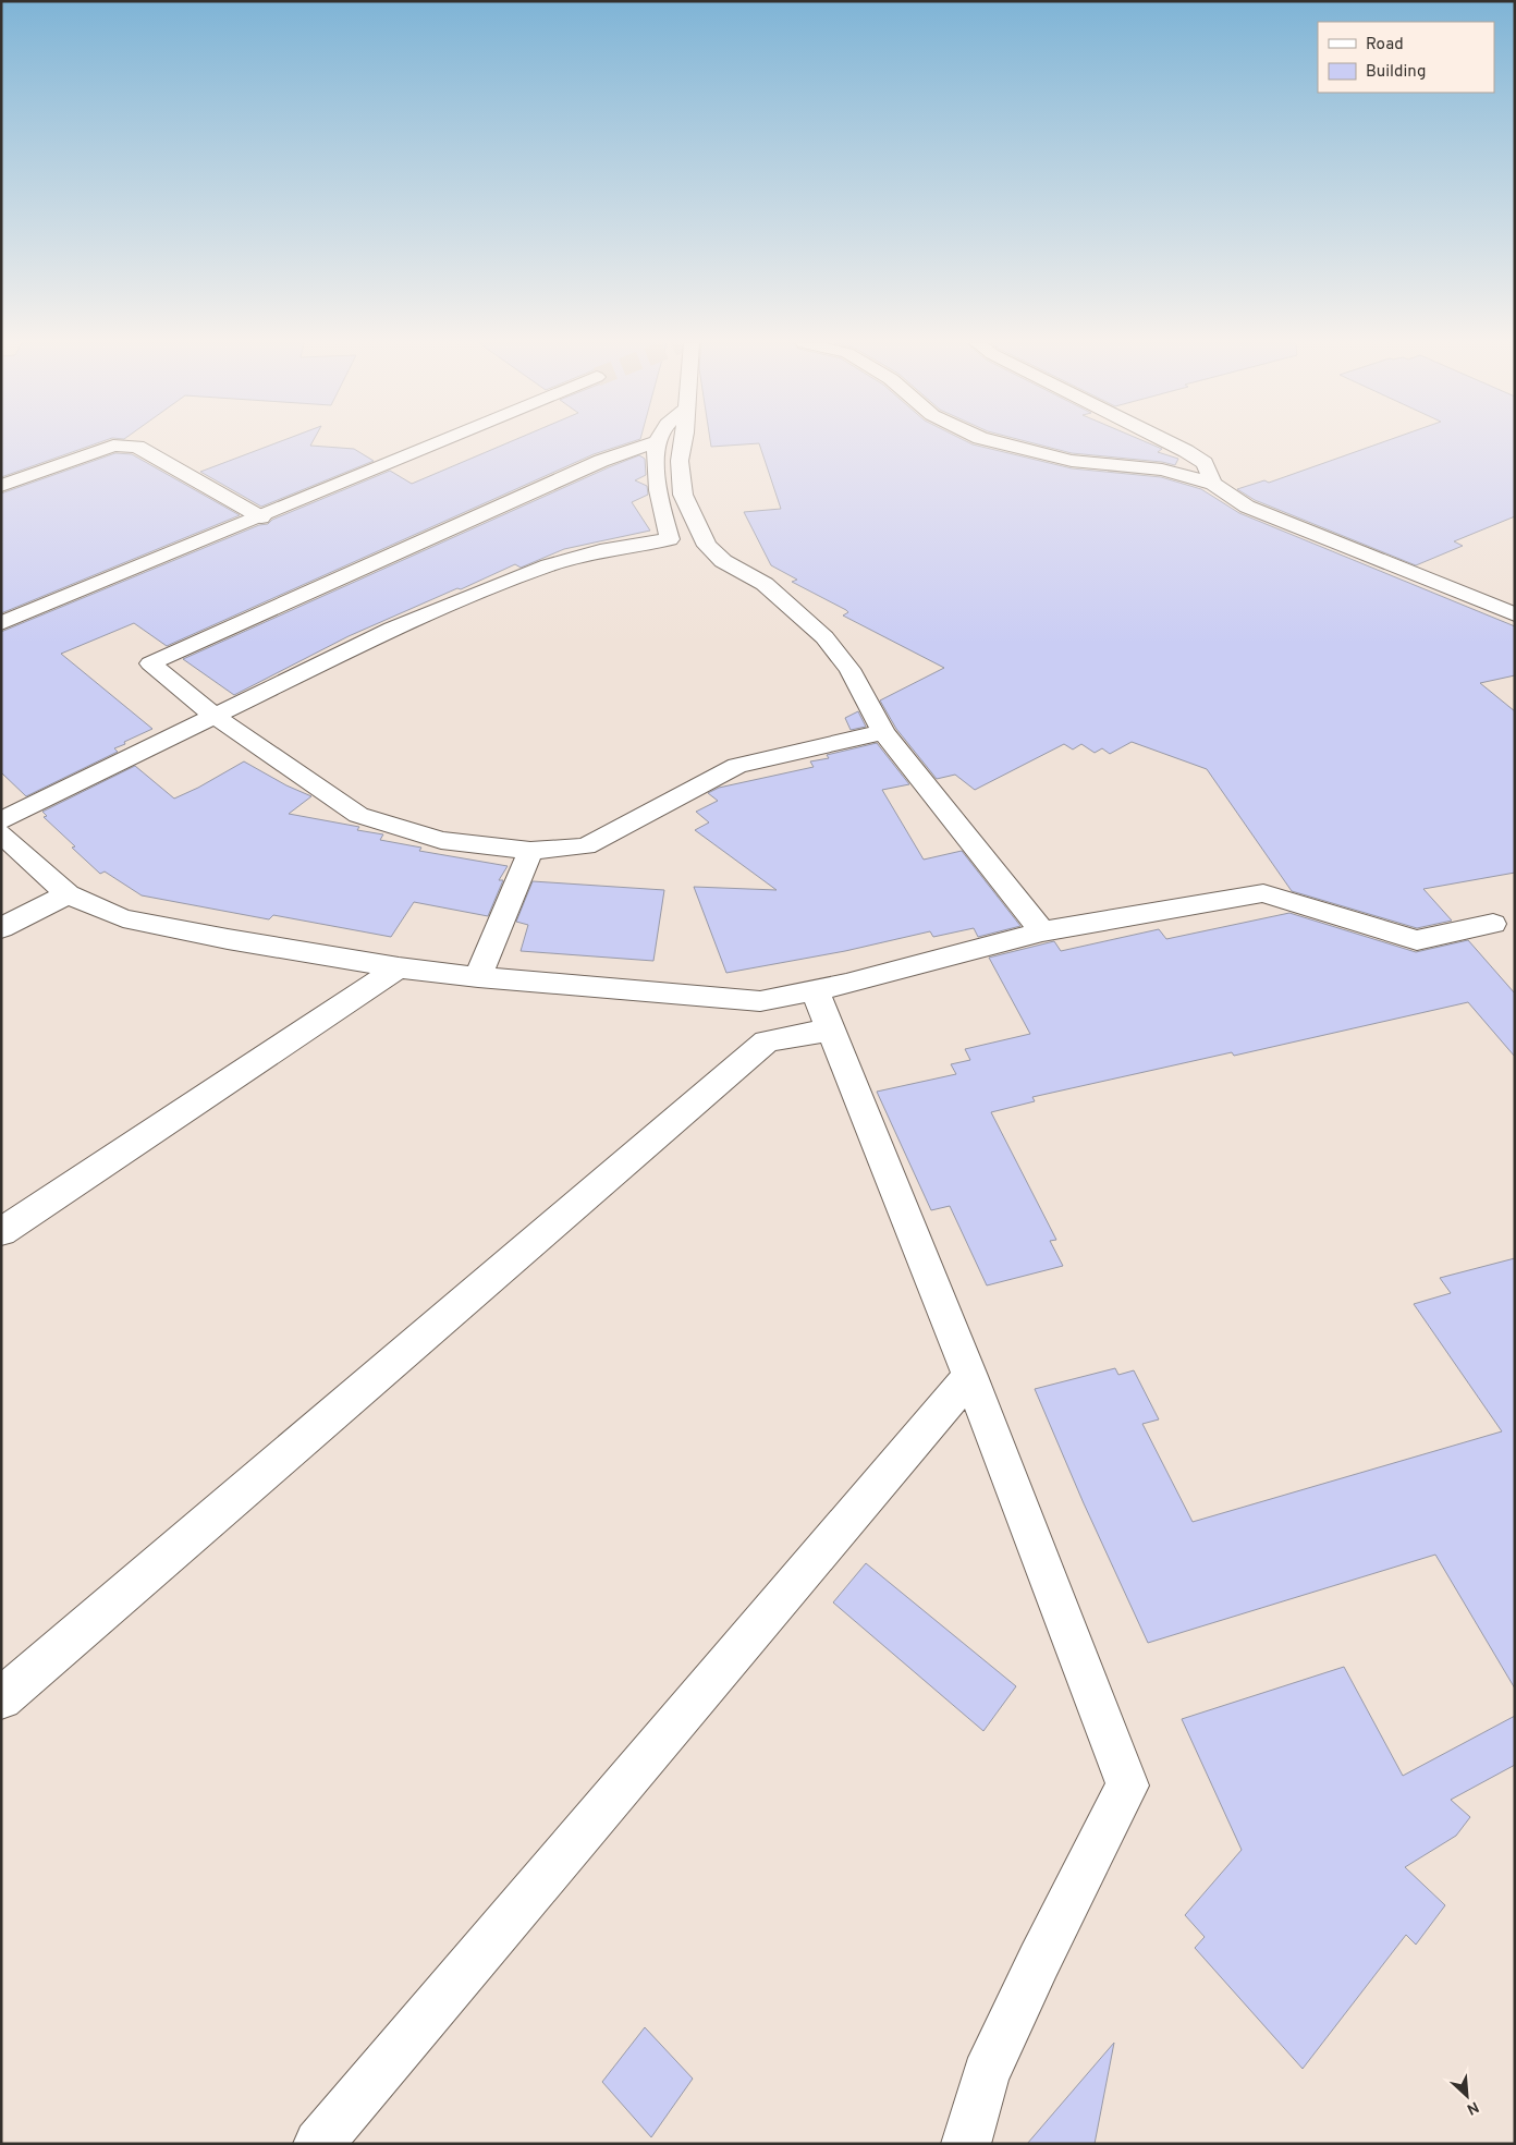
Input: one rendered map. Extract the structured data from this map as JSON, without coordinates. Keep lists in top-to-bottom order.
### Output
{
  "legend": ["Road", "Building"],
  "north": "bottom right"
}
